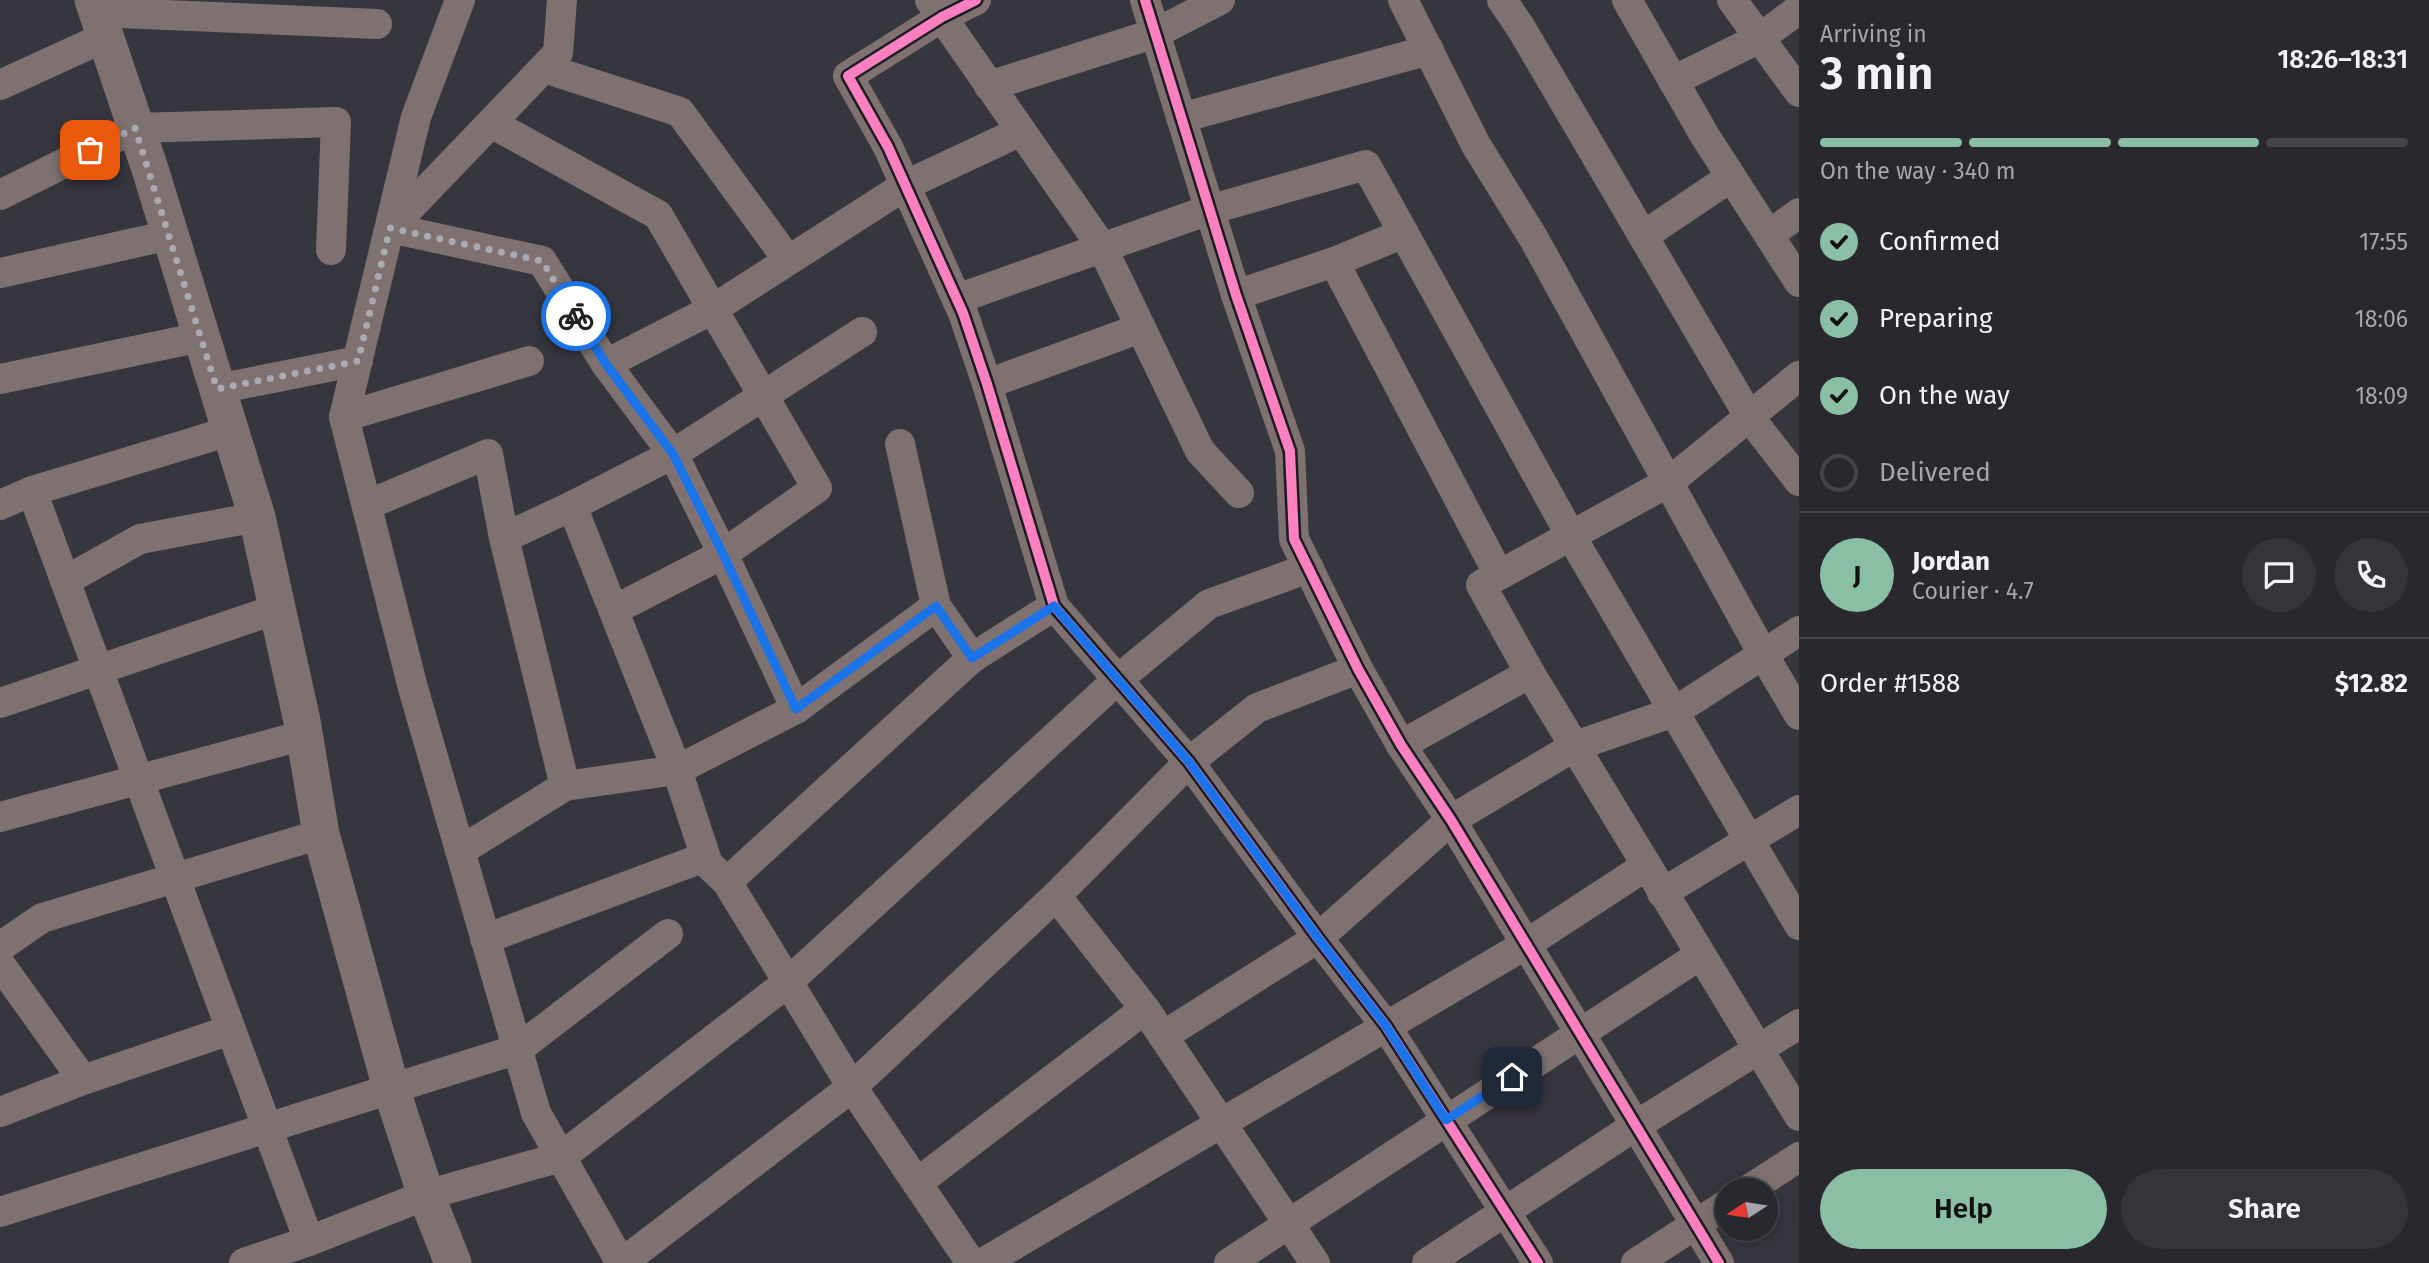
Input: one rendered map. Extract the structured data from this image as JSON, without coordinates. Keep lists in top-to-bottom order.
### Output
{
  "north": "left",
  "page": {
    "heading": ["3 min", "Arriving in", "18:26–18:31"],
    "panel": [
      "Jordan",
      "Courier · 4.7",
      "Order #1588",
      "$12.82"
    ],
    "bar": "On the way · 340 m",
    "list": [
      ["Confirmed", "17:55"],
      ["Preparing", "18:06"],
      ["On the way", "18:09"],
      "Delivered"
    ],
    "round": "J",
    "buttons": ["Help", "Share"]
  }
}
